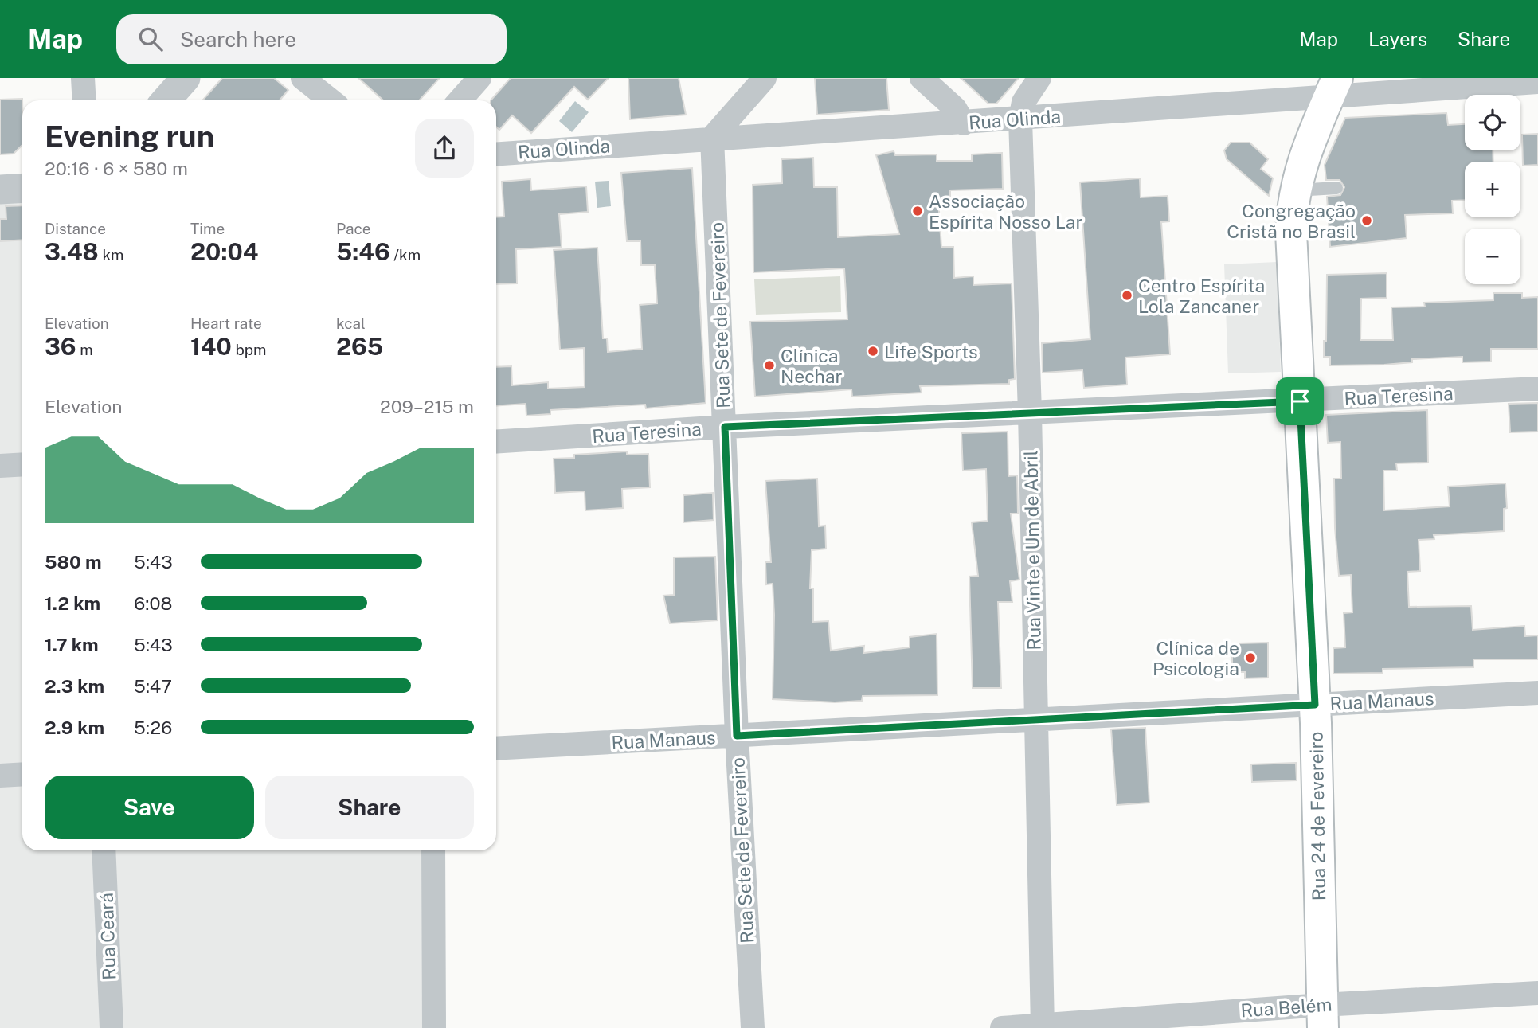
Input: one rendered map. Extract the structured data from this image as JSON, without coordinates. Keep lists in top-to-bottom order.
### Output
{
  "streets": {
    "main road": ["Rua 24 de Fevereiro"],
    "street": [
      "Rua Olinda",
      "Rua Sete de Fevereiro",
      "Rua Teresina",
      "Rua Vinte e Um de Abril",
      "Rua Manaus",
      "Rua Ceará",
      "Rua Belém"
    ]
  },
  "crossings": [
    ["Rua Olinda", "Rua Sete de Fevereiro"],
    ["Rua Olinda", "Rua Vinte e Um de Abril"],
    ["Rua Olinda", "Rua 24 de Fevereiro"],
    ["Rua Sete de Fevereiro", "Rua Teresina"],
    ["Rua Sete de Fevereiro", "Rua Manaus"],
    ["Rua Teresina", "Rua Vinte e Um de Abril"],
    ["Rua Teresina", "Rua 24 de Fevereiro"],
    ["Rua Vinte e Um de Abril", "Rua Manaus"],
    ["Rua Vinte e Um de Abril", "Rua Belém"],
    ["Rua Manaus", "Rua 24 de Fevereiro"],
    ["Rua 24 de Fevereiro", "Rua Belém"]
  ],
  "places": [
    "Associação Espírita Nosso Lar",
    "Congregação Cristã no Brasil",
    "Centro Espírita Lola Zancaner",
    "Life Sports",
    "Clínica Nechar",
    "Clínica de Psicologia"
  ],
  "page": {
    "header": "Map",
    "search": "Search here",
    "nav": ["Map", "Layers", "Share"],
    "map_buttons": ["+", "−"],
    "heading": ["Evening run", "20:16 · 6 × 580 m"],
    "stats": [
      ["Distance", "3.48 km"],
      ["Time", "20:04"],
      ["Pace", "5:46 /km"],
      ["Elevation", "36 m"],
      ["Heart rate", "140 bpm"],
      ["kcal", "265"]
    ],
    "chart": ["Elevation", "209–215 m"],
    "list": [
      {
        "name": "580 m",
        "note": "5:43"
      },
      {
        "name": "1.2 km",
        "note": "6:08"
      },
      {
        "name": "1.7 km",
        "note": "5:43"
      },
      {
        "name": "2.3 km",
        "note": "5:47"
      },
      {
        "name": "2.9 km",
        "note": "5:26"
      }
    ],
    "buttons": ["Save", "Share"]
  }
}
